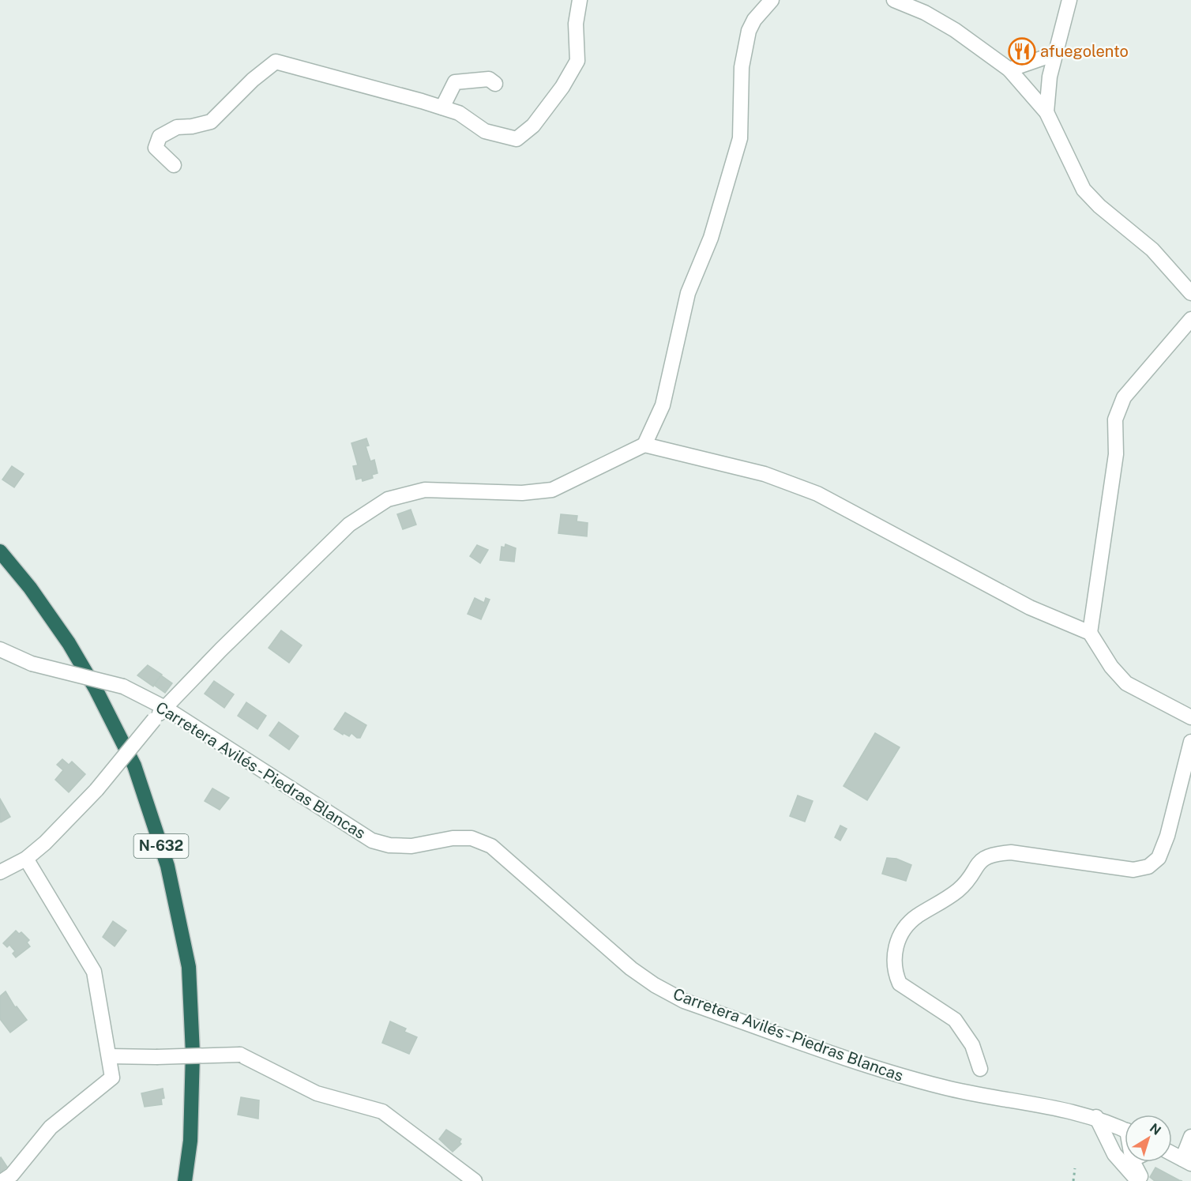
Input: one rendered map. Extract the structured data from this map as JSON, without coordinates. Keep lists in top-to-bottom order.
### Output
{
  "streets": {
    "highway": ["N-632"],
    "street": ["Carretera Avilés - Piedras Blancas"]
  },
  "places": {
    "restaurant": ["afuegolento"]
  },
  "north": "top right"
}
